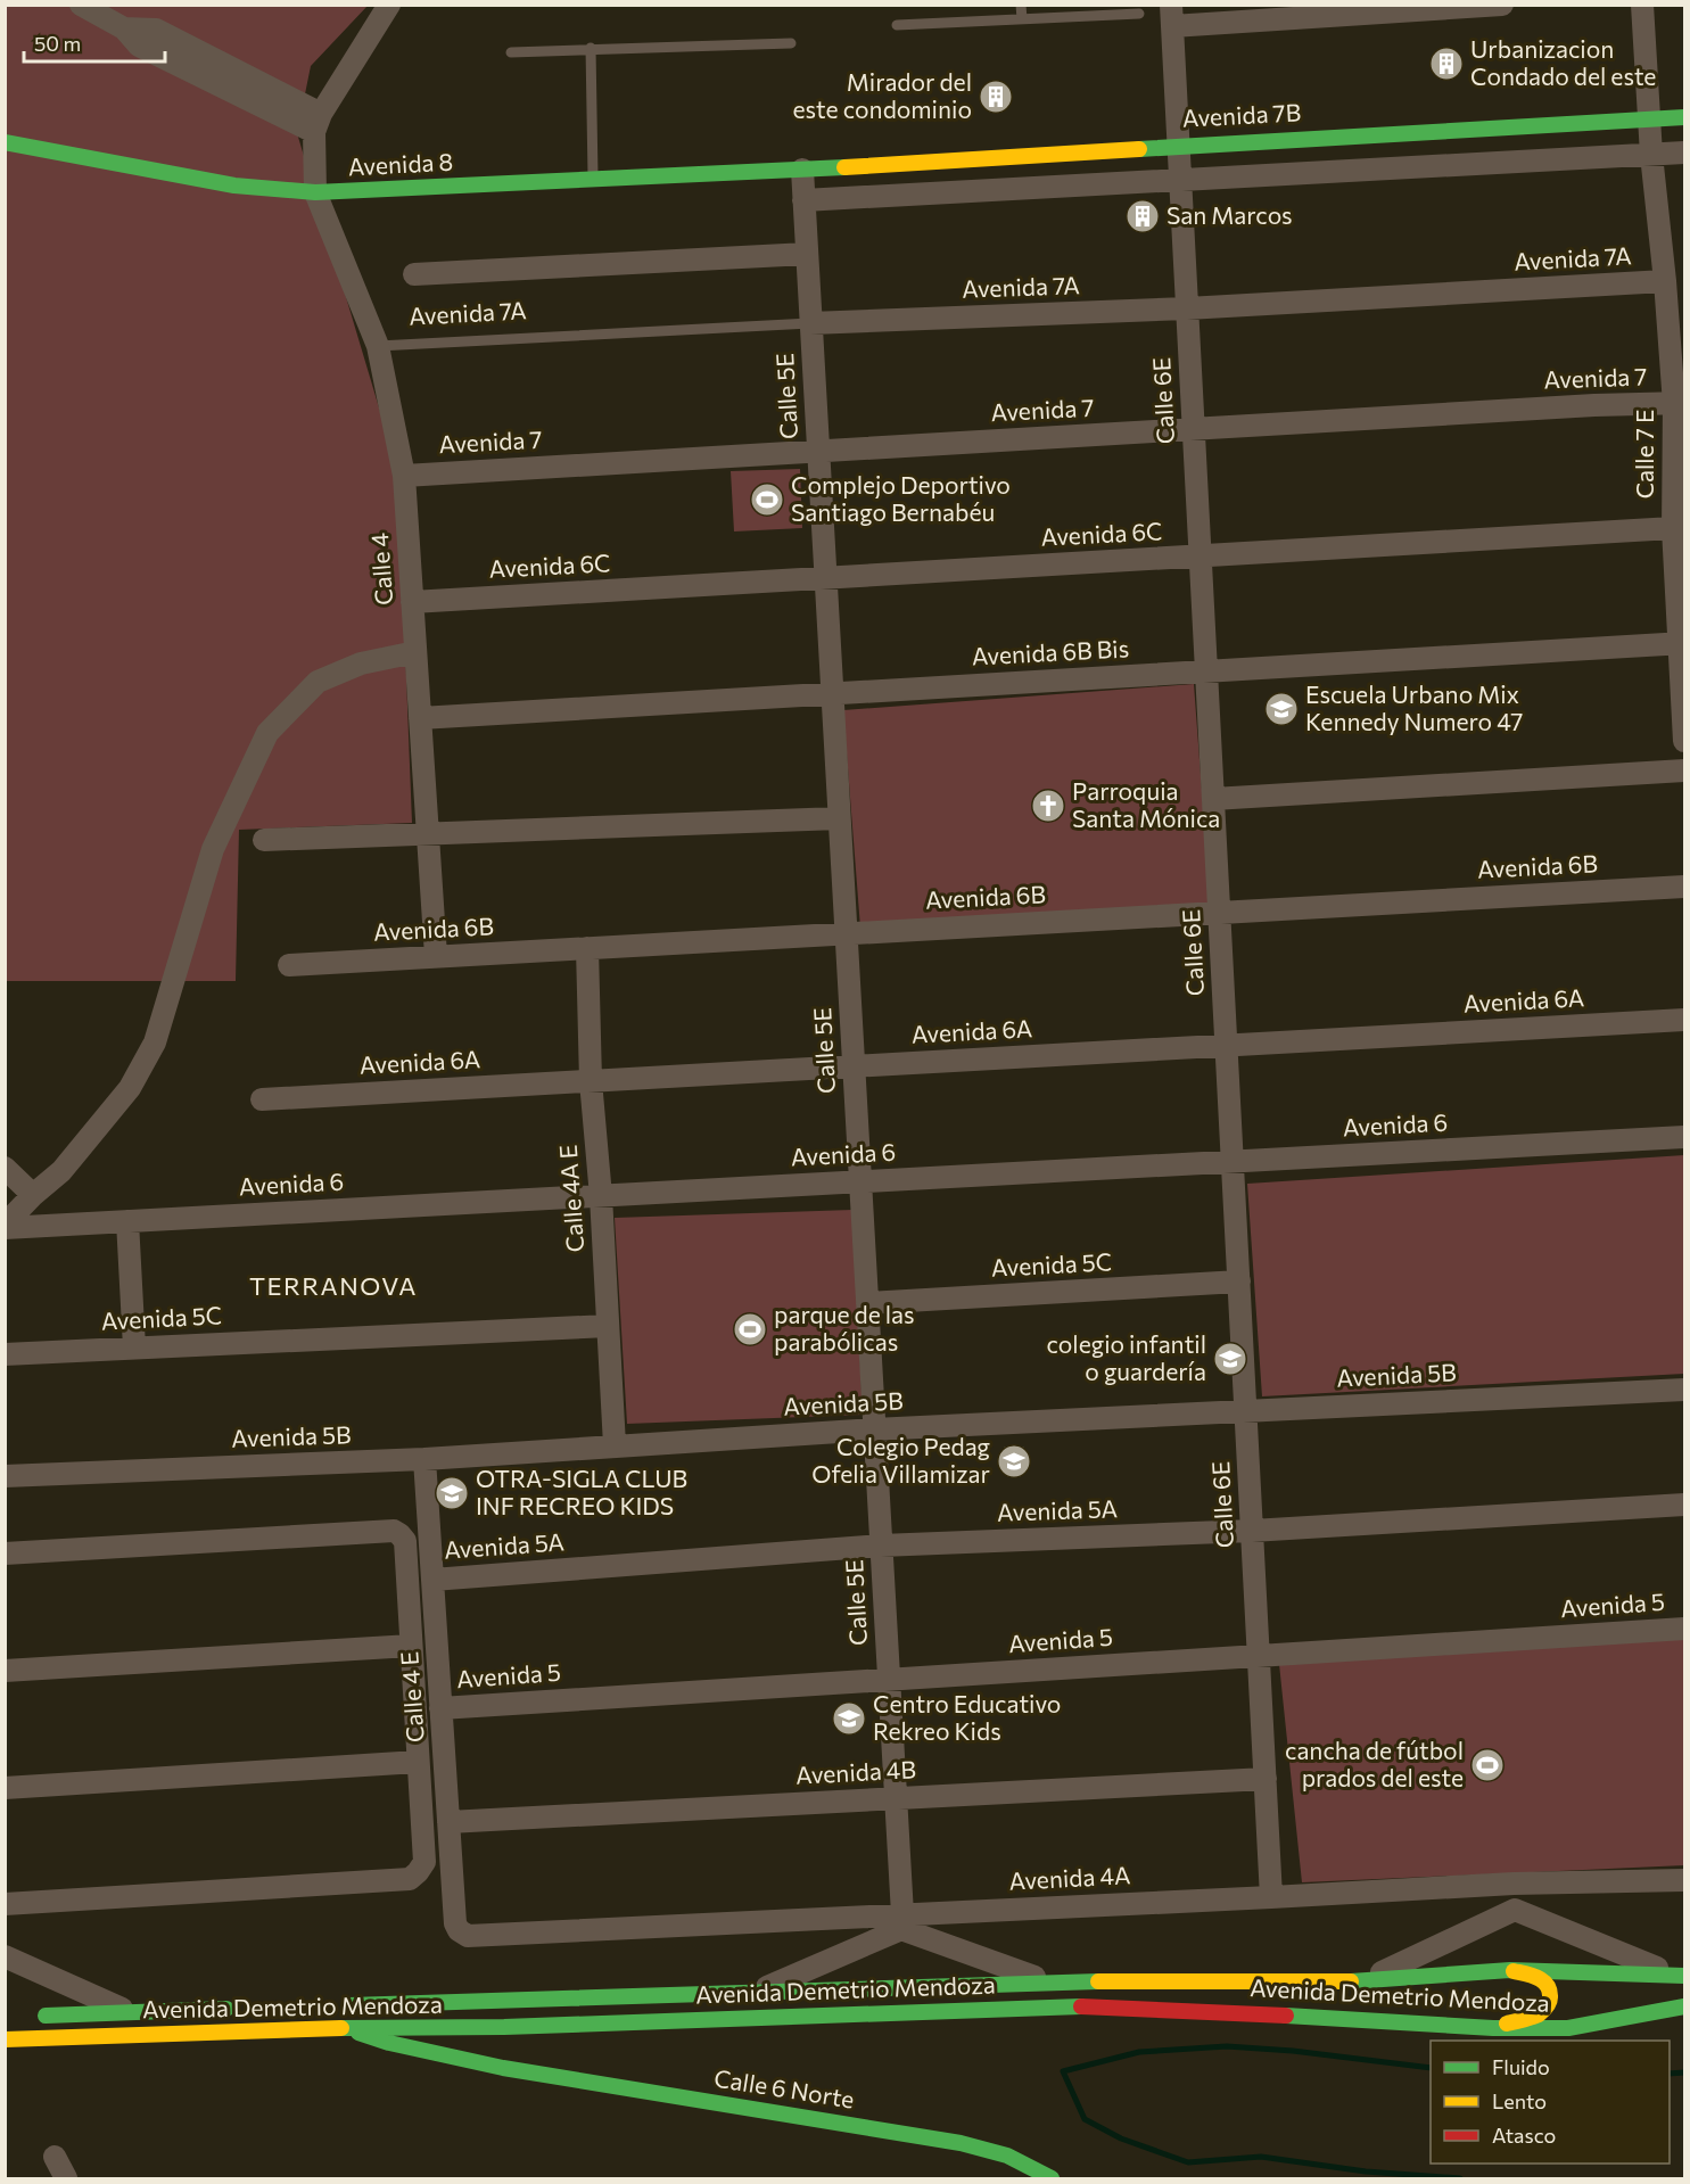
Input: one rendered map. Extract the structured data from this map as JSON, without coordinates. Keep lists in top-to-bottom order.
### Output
{
  "streets": {
    "main road": [
      "Avenida 7B",
      "Avenida 8",
      "Avenida Demetrio Mendoza",
      "Calle 6 Norte"
    ],
    "street": [
      "Avenida 7A",
      "Avenida 7",
      "Calle 5E",
      "Calle 6E",
      "Calle 7 E",
      "Avenida 6C",
      "Calle 4",
      "Avenida 6B Bis",
      "Avenida 6B",
      "Avenida 6A",
      "Avenida 6",
      "Calle 4A E",
      "Avenida 5C",
      "Avenida 5B",
      "Avenida 5A",
      "Avenida 5",
      "Calle 4 E",
      "Avenida 4B",
      "Avenida 4A"
    ]
  },
  "crossings": [
    ["Avenida 7B", "Avenida 8"],
    ["Avenida 7B", "Calle 5E"],
    ["Avenida 7B", "Calle 6E"],
    ["Avenida 7B", "Calle 7 E"],
    ["Avenida 8", "Calle 5E"],
    ["Avenida 8", "Calle 4"],
    ["Avenida 7A", "Calle 5E"],
    ["Avenida 7A", "Calle 6E"],
    ["Avenida 7A", "Calle 7 E"],
    ["Avenida 7A", "Calle 4"],
    ["Avenida 7", "Calle 5E"],
    ["Avenida 7", "Calle 6E"],
    ["Avenida 7", "Calle 7 E"],
    ["Avenida 7", "Calle 4"],
    ["Calle 5E", "Avenida 6C"],
    ["Calle 5E", "Avenida 6B Bis"],
    ["Calle 5E", "Avenida 6B"],
    ["Calle 5E", "Avenida 6A"],
    ["Calle 5E", "Avenida 6"],
    ["Calle 5E", "Avenida 5C"],
    ["Calle 5E", "Avenida 5B"],
    ["Calle 5E", "Avenida 5A"],
    ["Calle 5E", "Avenida 5"],
    ["Calle 5E", "Avenida 4B"],
    ["Calle 5E", "Avenida 4A"],
    ["Calle 6E", "Avenida 6C"],
    ["Calle 6E", "Avenida 6B Bis"],
    ["Calle 6E", "Avenida 6B"],
    ["Calle 6E", "Avenida 6A"],
    ["Calle 6E", "Avenida 6"],
    ["Calle 6E", "Avenida 5C"],
    ["Calle 6E", "Avenida 5B"],
    ["Calle 6E", "Avenida 5A"],
    ["Calle 6E", "Avenida 5"],
    ["Calle 6E", "Avenida 4B"],
    ["Calle 6E", "Avenida 4A"],
    ["Calle 7 E", "Avenida 6C"],
    ["Calle 7 E", "Avenida 6B Bis"],
    ["Avenida 6C", "Calle 4"],
    ["Calle 4", "Avenida 6B Bis"],
    ["Calle 4", "Avenida 6B"],
    ["Avenida 6B", "Calle 4A E"],
    ["Avenida 6A", "Calle 4A E"],
    ["Avenida 6", "Calle 4A E"],
    ["Calle 4A E", "Avenida 5C"],
    ["Calle 4A E", "Avenida 5B"],
    ["Avenida 5B", "Calle 4 E"],
    ["Avenida 5A", "Calle 4 E"],
    ["Avenida 5", "Calle 4 E"],
    ["Calle 4 E", "Avenida 4B"],
    ["Calle 4 E", "Avenida 4A"],
    ["Avenida Demetrio Mendoza", "Calle 6 Norte"]
  ],
  "districts": ["TERRANOVA"],
  "places": {
    "building": ["Urbanizacion Condado del este", "Mirador del este condominio", "San Marcos"],
    "sports": ["Complejo Deportivo Santiago Bernabéu", "parque de las parabólicas", "cancha de fútbol prados del este"],
    "school or university": [
      "Escuela Urbano Mix Kennedy Numero 47",
      "colegio infantil o guardería",
      "Colegio Pedag Ofelia Villamizar",
      "OTRA-SIGLA CLUB INF RECREO KIDS",
      "Centro Educativo Rekreo Kids"
    ],
    "church": ["Parroquia Santa Mónica"]
  },
  "legend": ["Fluido", "Lento", "Atasco"],
  "scale_bar": "50 m"
}
